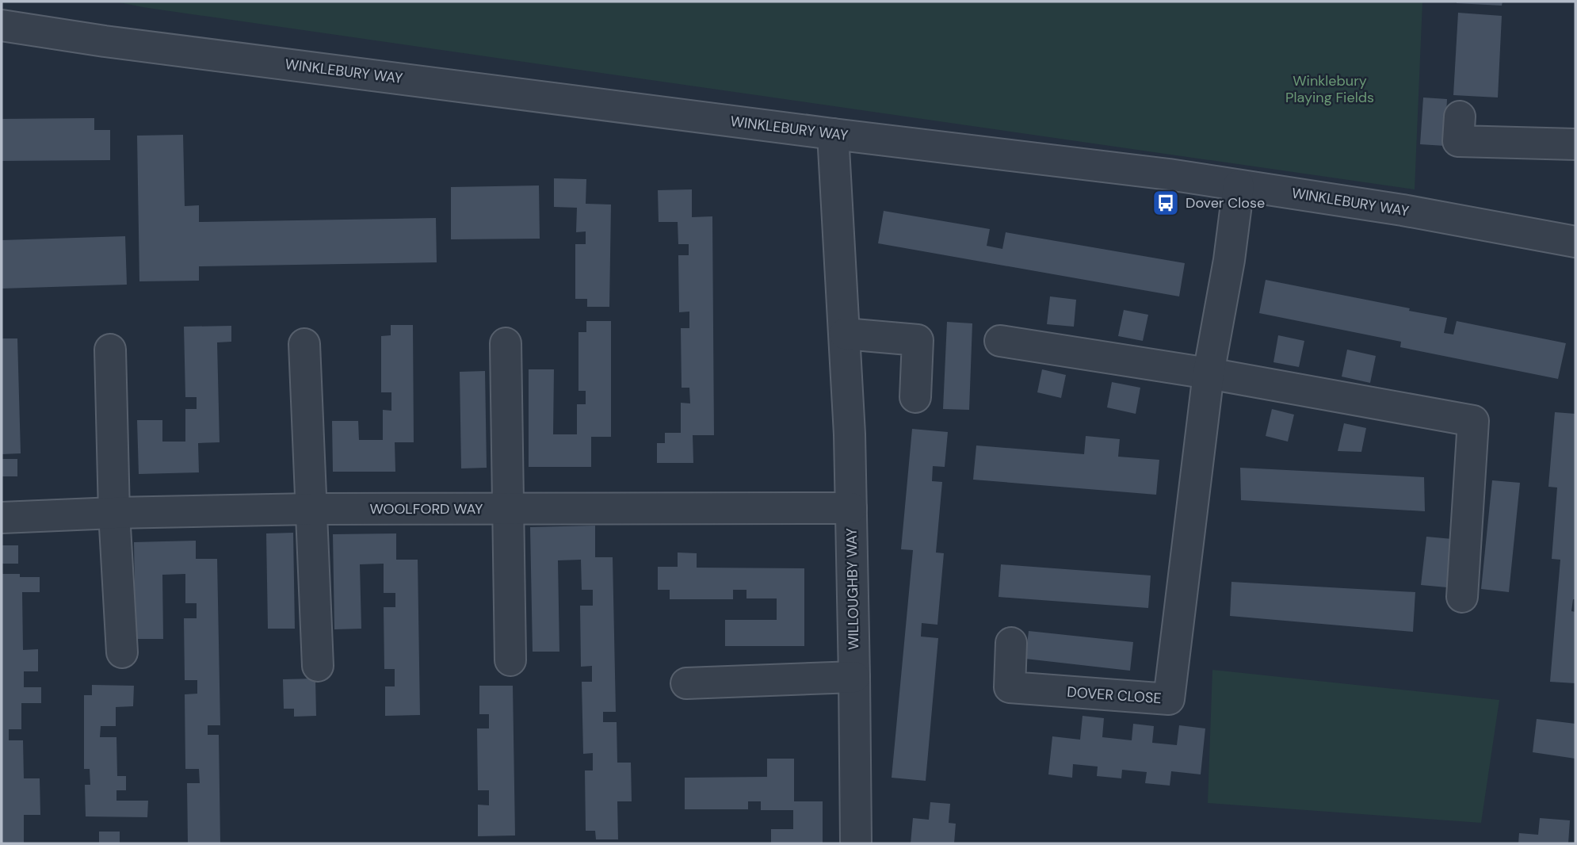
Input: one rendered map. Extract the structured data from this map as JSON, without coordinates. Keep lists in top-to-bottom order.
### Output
{
  "streets": {
    "street": [
      "WINKLEBURY WAY",
      "WOOLFORD WAY",
      "WILLOUGHBY WAY",
      "DOVER CLOSE"
    ]
  },
  "crossings": [
    ["WINKLEBURY WAY", "WILLOUGHBY WAY"],
    ["WINKLEBURY WAY", "DOVER CLOSE"],
    ["WOOLFORD WAY", "WILLOUGHBY WAY"]
  ],
  "parks": ["Winklebury Playing Fields"],
  "places": {
    "bus stop": ["Dover Close"]
  }
}
